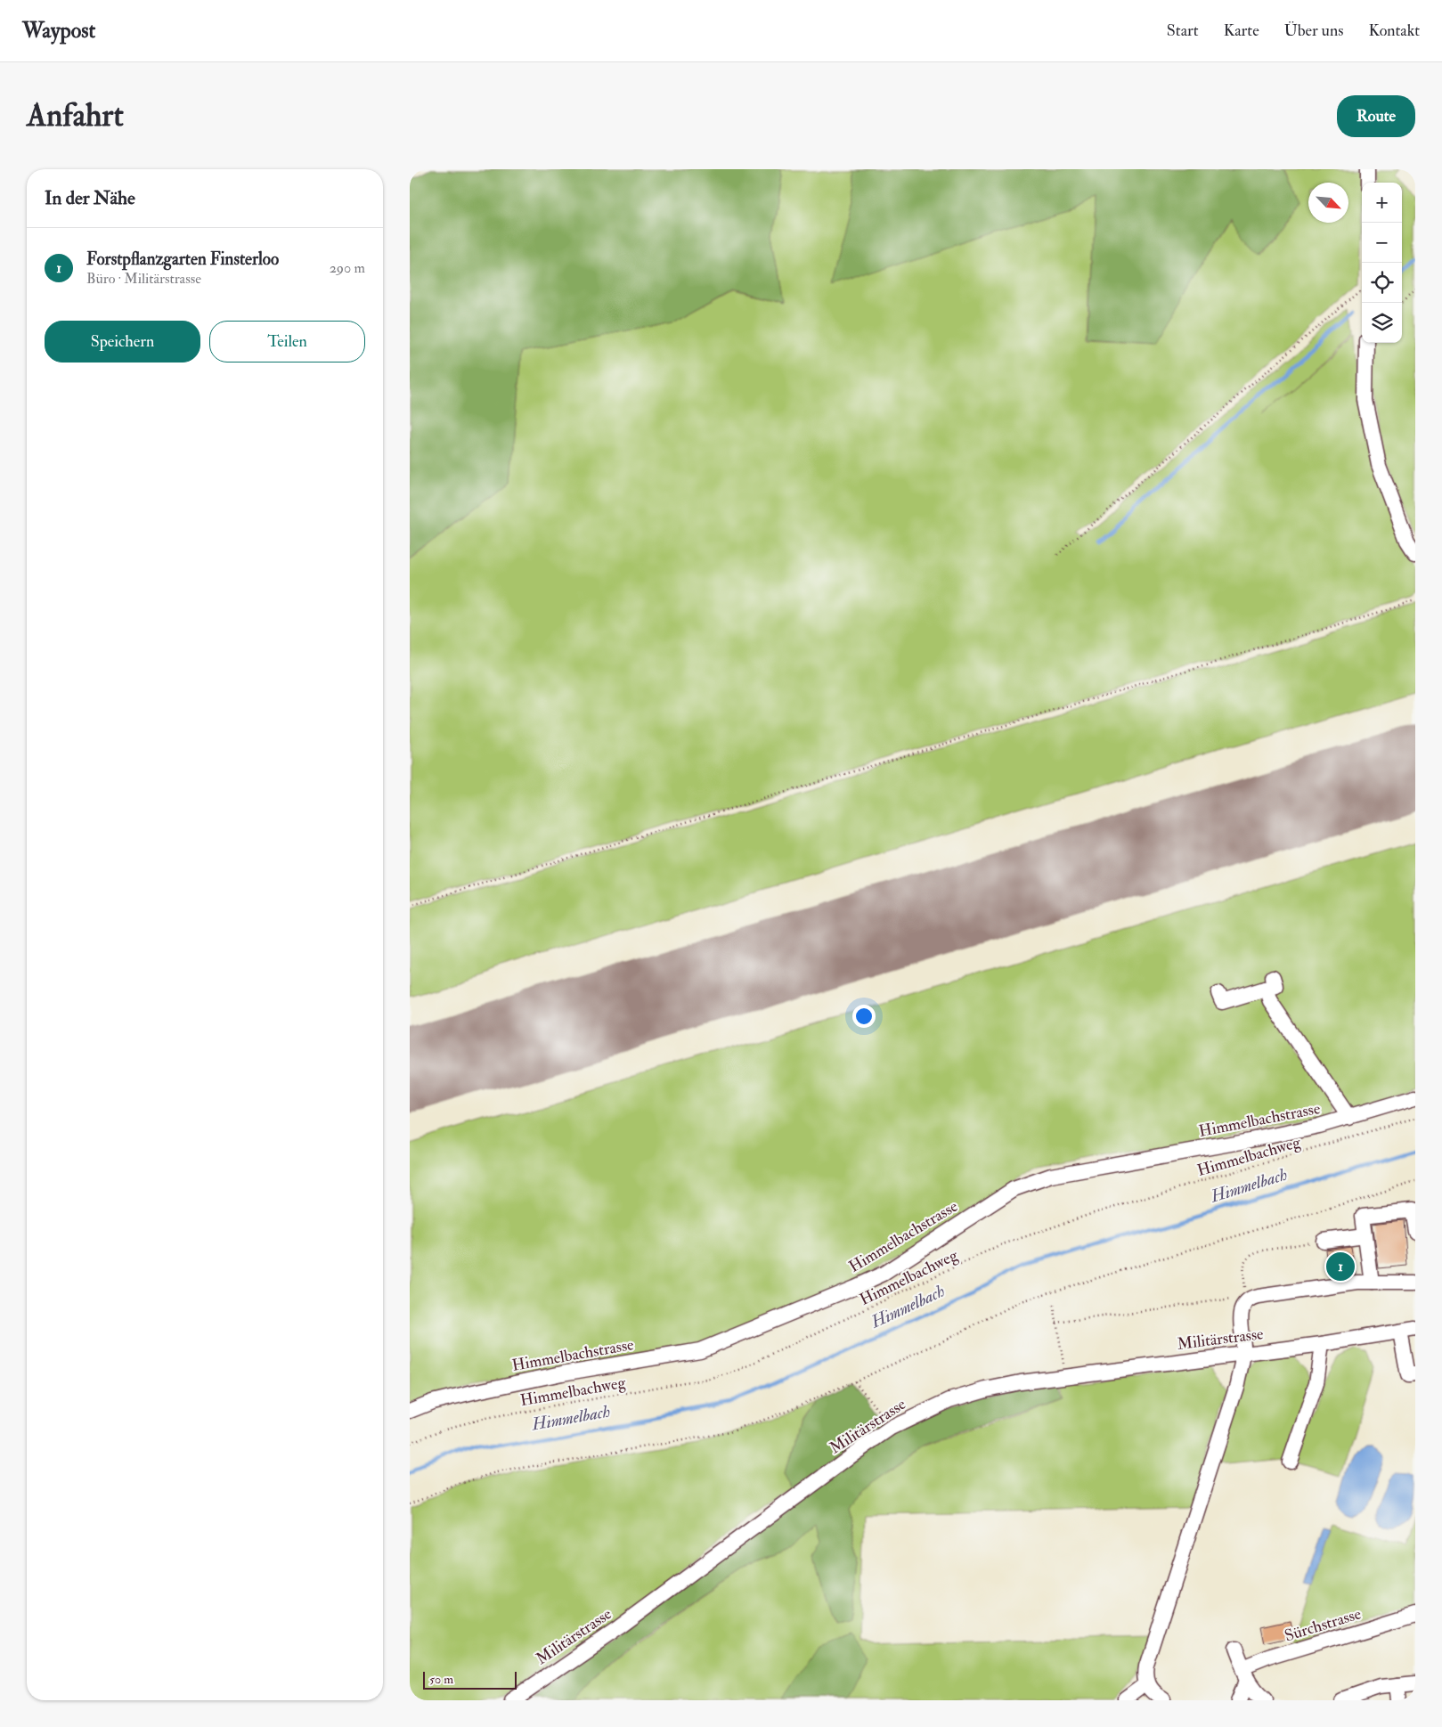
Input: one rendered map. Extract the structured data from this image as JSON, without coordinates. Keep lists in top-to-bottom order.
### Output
{
  "streets": {
    "street": ["Himmelbachstrasse", "Militärstrasse", "Sürchstrasse"],
    "path": ["Himmelbachweg"]
  },
  "water": ["Himmelbach"],
  "scale_bar": "50 m",
  "north": "bottom right",
  "page": {
    "header": "Waypost",
    "nav": [
      "Start",
      "Karte",
      "Über uns",
      "Kontakt"
    ],
    "buttons": [
      "Route",
      ["Speichern", "Teilen"]
    ],
    "title": "Anfahrt",
    "heading": "In der Nähe",
    "map_buttons": ["+", "−"],
    "list": [
      {
        "mark": "1",
        "name": "Forstpflanzgarten Finsterloo",
        "note": "Büro · Militärstrasse",
        "value": "290 m"
      }
    ],
    "pins": "1",
    "scale": "50 m"
  }
}
